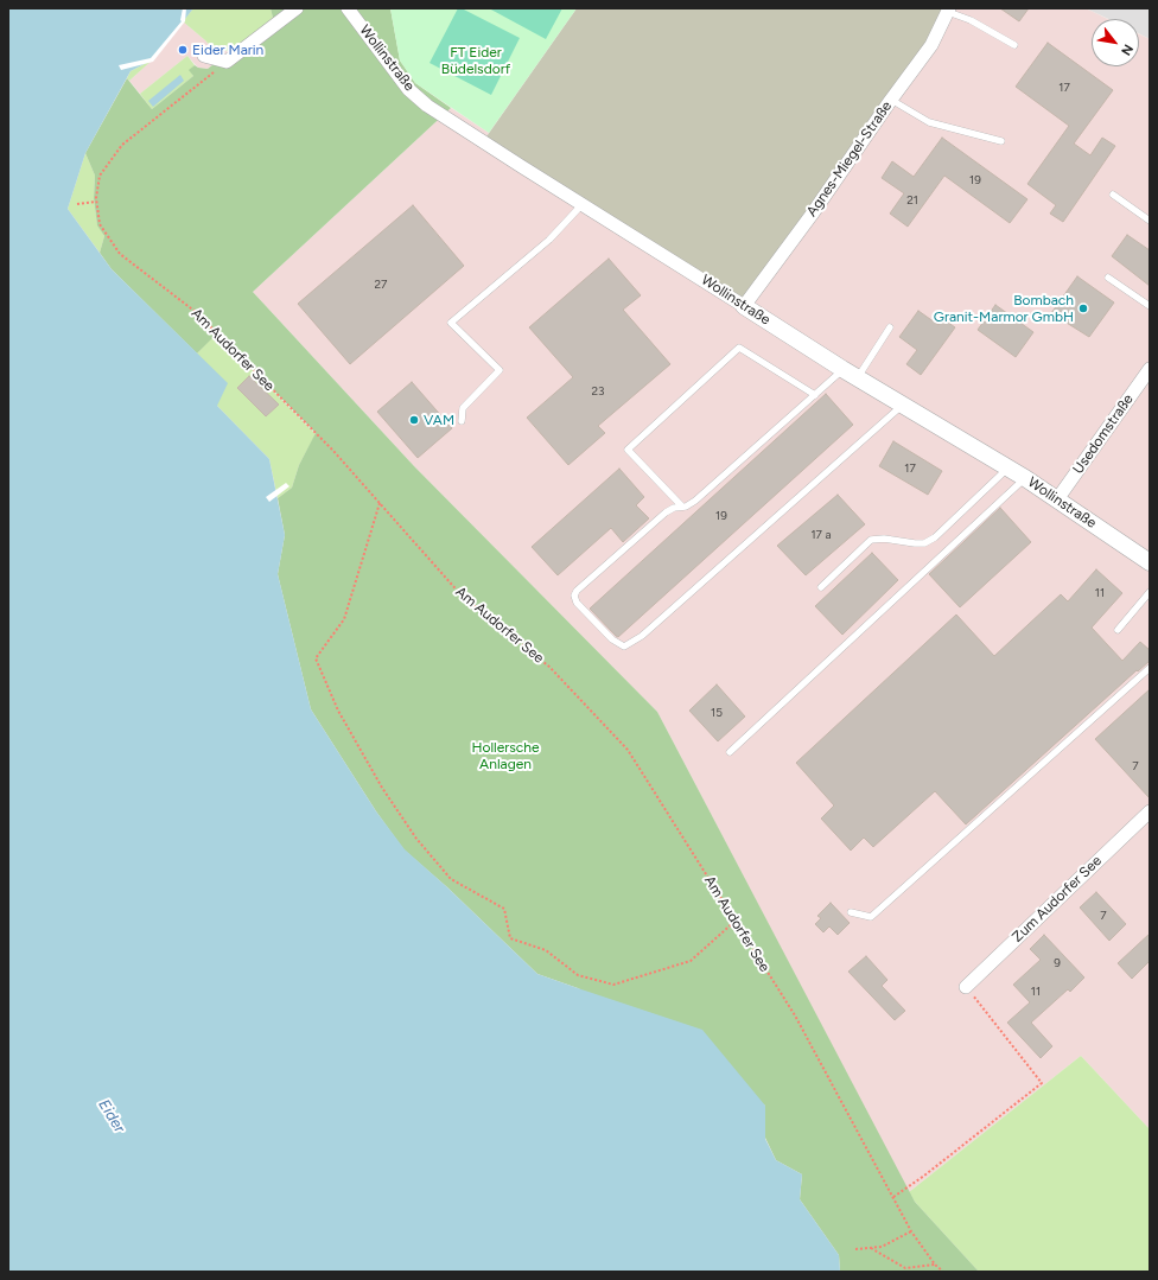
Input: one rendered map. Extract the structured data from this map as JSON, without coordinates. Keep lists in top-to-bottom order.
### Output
{
  "streets": {
    "street": [
      "Wollinstraße",
      "Agnes-Miegel-Straße",
      "Usedomstraße",
      "Zum Audorfer See"
    ],
    "path": ["Am Audorfer See"]
  },
  "crossings": [
    ["Wollinstraße", "Agnes-Miegel-Straße"],
    ["Wollinstraße", "Usedomstraße"]
  ],
  "water": ["Eider"],
  "parks": ["FT Eider Büdelsdorf", "Hollersche Anlagen"],
  "places": ["Eider Marin", "Bombach Granit-Marmor GmbH", "VAM"],
  "house_numbers": [
    "17",
    "19",
    "21",
    "27",
    "23",
    "17",
    "19",
    "17 a",
    "11",
    "15",
    "7",
    "7",
    "9",
    "11"
  ],
  "north": "bottom right"
}
